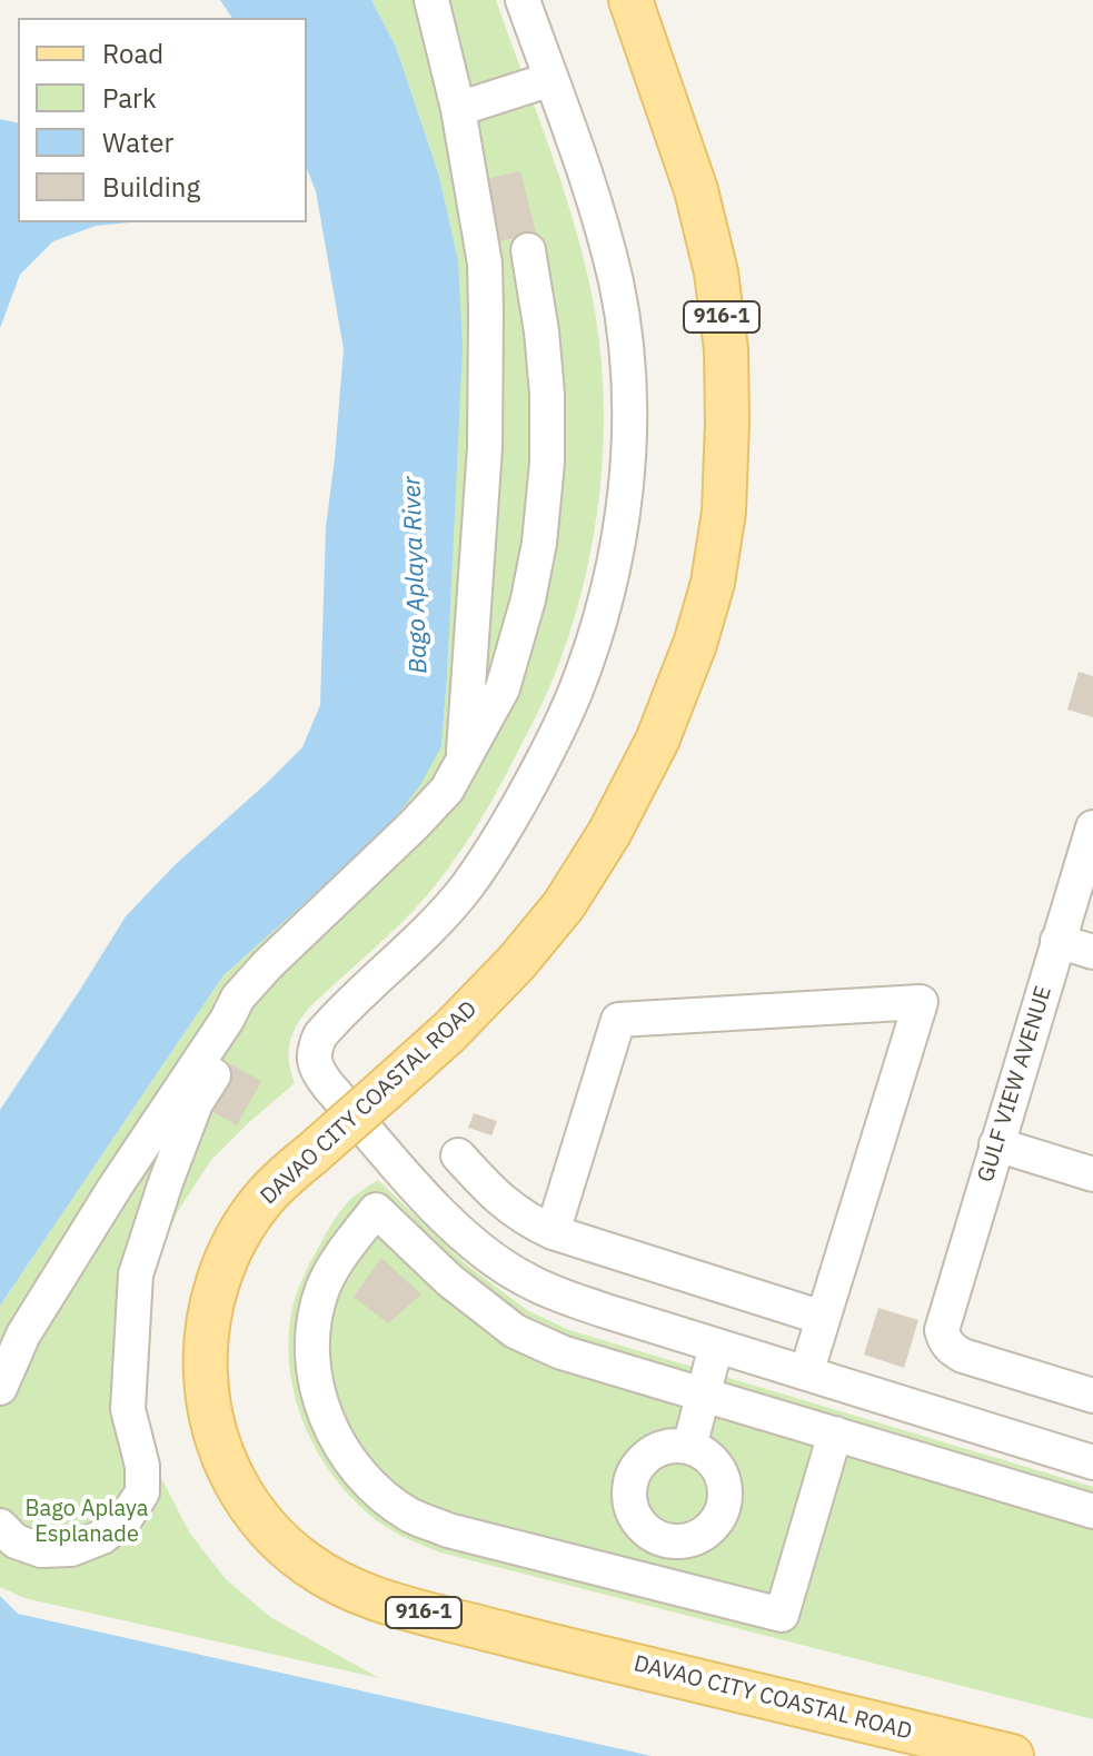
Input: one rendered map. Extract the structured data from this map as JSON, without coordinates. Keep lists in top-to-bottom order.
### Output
{
  "streets": {
    "main road": ["916-1", "DAVAO CITY COASTAL ROAD"],
    "street": ["GULF VIEW AVENUE"]
  },
  "water": ["Bago Aplaya River"],
  "parks": ["Bago Aplaya Esplanade"],
  "legend": [
    "Road",
    "Park",
    "Water",
    "Building"
  ]
}
